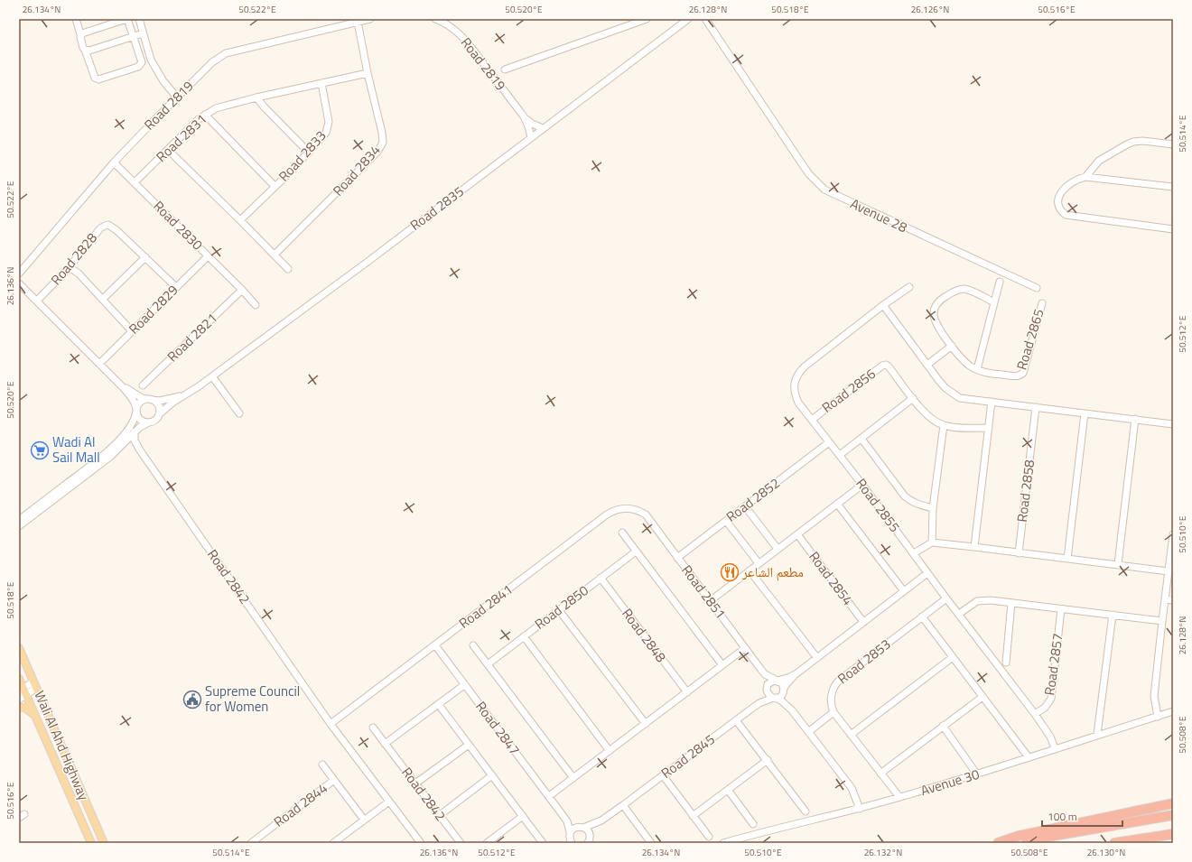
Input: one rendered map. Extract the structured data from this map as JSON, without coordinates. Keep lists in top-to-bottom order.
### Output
{
  "streets": {
    "main road": ["Wali Al Ahd Highway"],
    "street": [
      "Road 2819",
      "Road 2831",
      "Road 2833",
      "Road 2834",
      "Road 2835",
      "Avenue 28",
      "Road 2830",
      "Road 2828",
      "Road 2829",
      "Road 2821",
      "Road 2865",
      "Road 2856",
      "Road 2858",
      "Road 2852",
      "Road 2855",
      "Road 2842",
      "Road 2854",
      "Road 2851",
      "Road 2841",
      "Road 2850",
      "Road 2848",
      "Road 2853",
      "Road 2857",
      "Road 2847",
      "Road 2845",
      "Avenue 30",
      "Road 2844"
    ]
  },
  "crossings": [
    ["Road 2819", "Road 2834"],
    ["Road 2819", "Road 2835"],
    ["Road 2819", "Road 2830"],
    ["Road 2831", "Road 2833"],
    ["Road 2831", "Road 2834"],
    ["Road 2831", "Road 2830"],
    ["Road 2830", "Road 2829"],
    ["Road 2830", "Road 2821"],
    ["Road 2828", "Road 2829"],
    ["Road 2856", "Road 2855"],
    ["Road 2852", "Road 2855"],
    ["Road 2852", "Road 2851"],
    ["Road 2855", "Road 2853"],
    ["Road 2855", "Road 2857"],
    ["Road 2855", "Avenue 30"],
    ["Road 2842", "Road 2841"],
    ["Road 2851", "Road 2841"],
    ["Road 2851", "Road 2845"],
    ["Road 2841", "Road 2847"],
    ["Road 2850", "Road 2848"],
    ["Road 2847", "Road 2845"]
  ],
  "places": {
    "supermarket": ["Wadi Al Sail Mall"],
    "restaurant": ["مطعم الشاعر"],
    "public building": ["Supreme Council for Women"]
  },
  "scale_bar": "100 m",
  "coordinates": [
    "26.134°N",
    "50.522°E",
    "50.520°E",
    "26.128°N",
    "50.518°E",
    "26.126°N",
    "50.516°E",
    "50.514°E",
    "26.136°N",
    "50.512°E",
    "50.510°E",
    "50.508°E",
    "26.132°N",
    "26.130°N"
  ]
}
